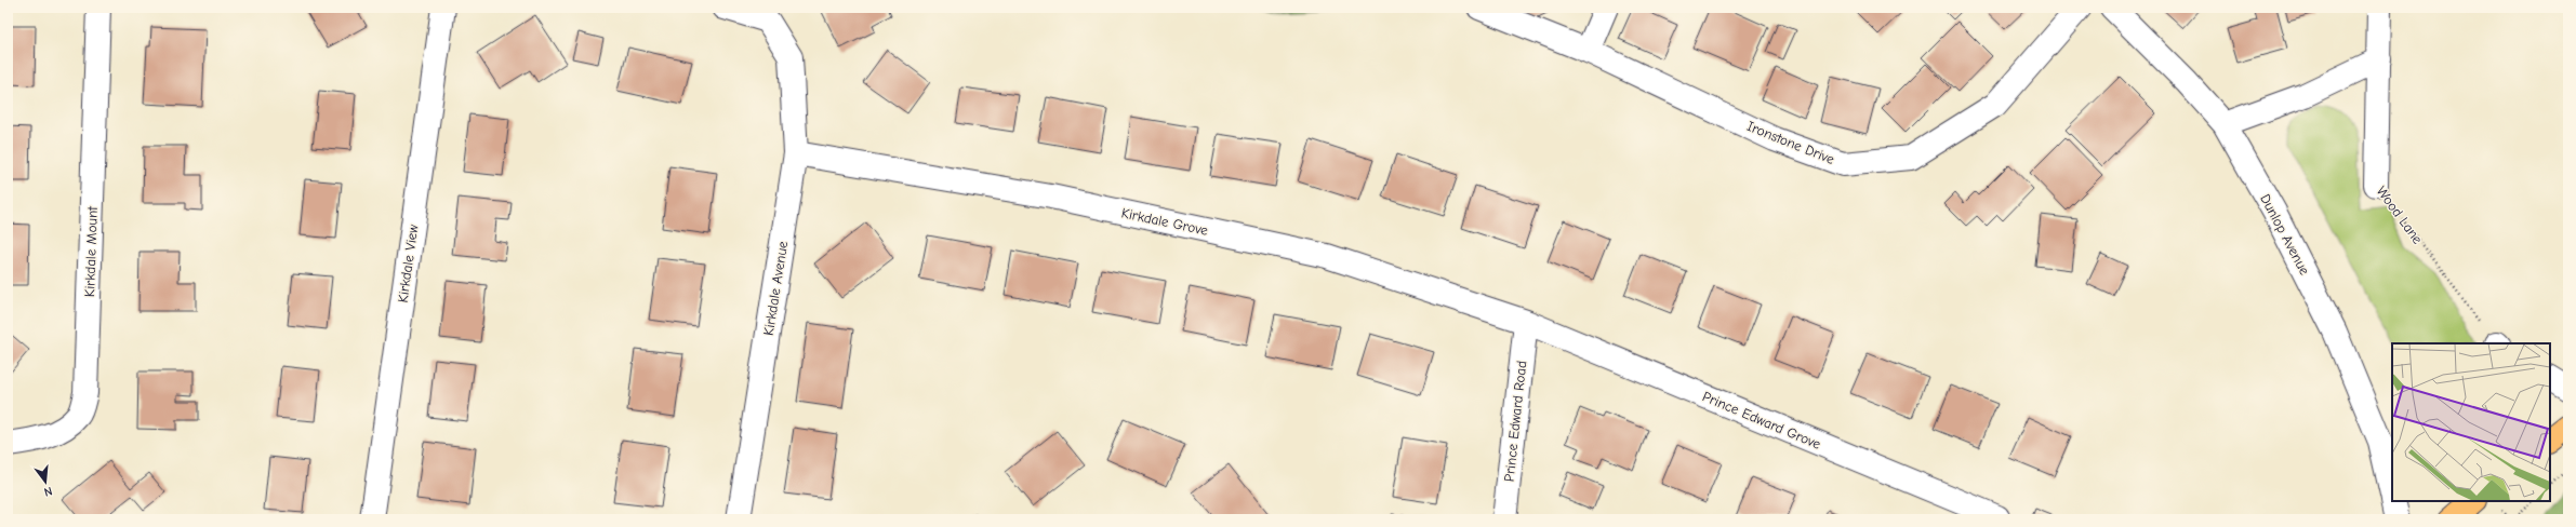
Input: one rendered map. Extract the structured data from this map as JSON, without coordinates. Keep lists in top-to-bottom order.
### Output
{
  "streets": {
    "street": [
      "Ironstone Drive",
      "Wood Lane",
      "Kirkdale Grove",
      "Dunlop Avenue",
      "Kirkdale Mount",
      "Kirkdale View",
      "Kirkdale Avenue",
      "Prince Edward Grove",
      "Prince Edward Road"
    ]
  },
  "crossings": [
    ["Kirkdale Grove", "Kirkdale Avenue"],
    ["Kirkdale Grove", "Prince Edward Grove"],
    ["Kirkdale Grove", "Prince Edward Road"],
    ["Prince Edward Grove", "Prince Edward Road"]
  ],
  "north": "bottom"
}
